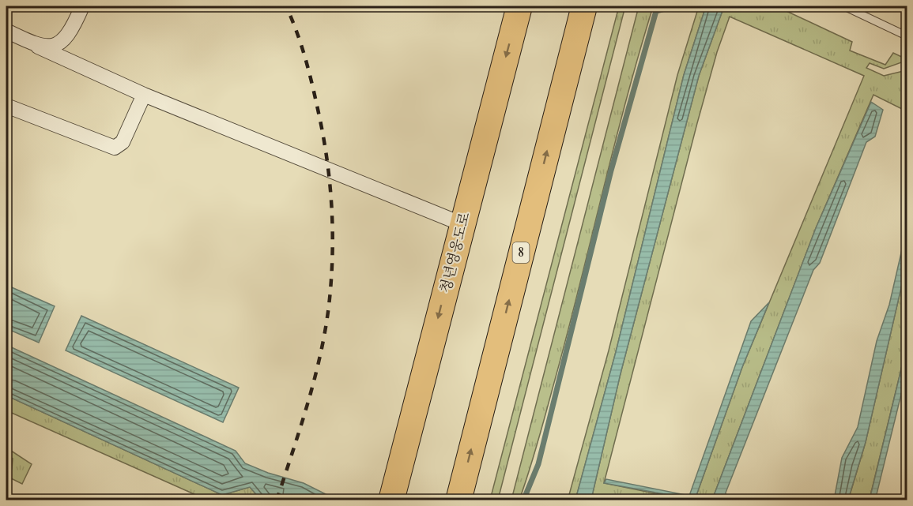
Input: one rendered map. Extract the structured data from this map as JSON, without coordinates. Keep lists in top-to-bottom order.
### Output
{
  "streets": {
    "highway": ["청년영웅도로", "8"]
  }
}
